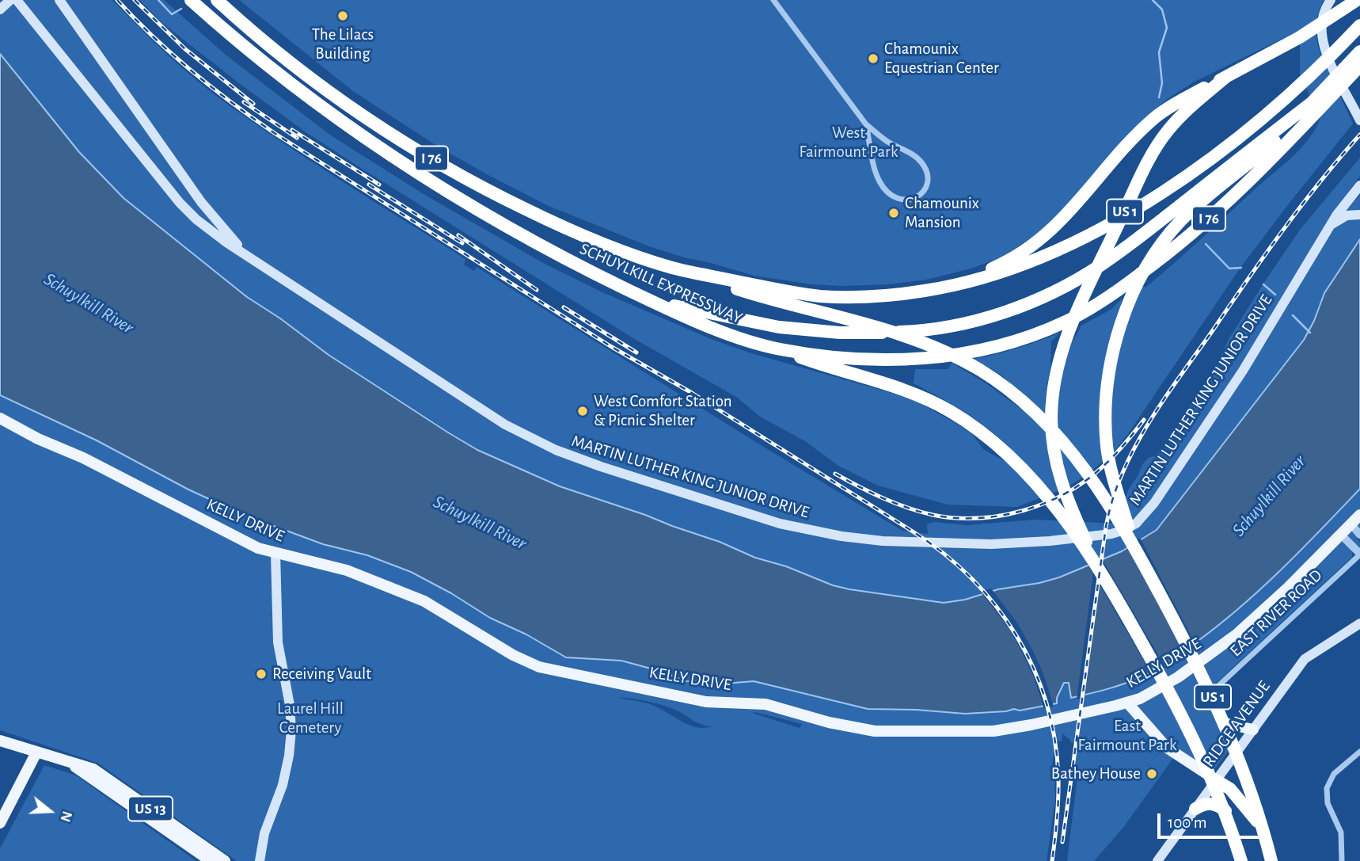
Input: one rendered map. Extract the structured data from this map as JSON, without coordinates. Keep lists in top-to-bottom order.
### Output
{
  "streets": {
    "highway": ["I 76", "US 1", "SCHUYLKILL EXPRESSWAY"],
    "main road": [
      "MARTIN LUTHER KING JUNIOR DRIVE",
      "KELLY DRIVE",
      "RIDGE AVENUE",
      "US 13"
    ],
    "street": ["EAST RIVER ROAD"]
  },
  "crossings": [
    ["US 1", "SCHUYLKILL EXPRESSWAY"]
  ],
  "water": ["Schuylkill River"],
  "parks": ["West Fairmount Park", "Laurel Hill Cemetery", "East Fairmount Park"],
  "places": [
    "The Lilacs Building",
    "Chamounix Equestrian Center",
    "Chamounix Mansion",
    "West Comfort Station & Picnic Shelter",
    "Receiving Vault",
    "Bathey House"
  ],
  "scale_bar": "100 m",
  "north": "right"
}
